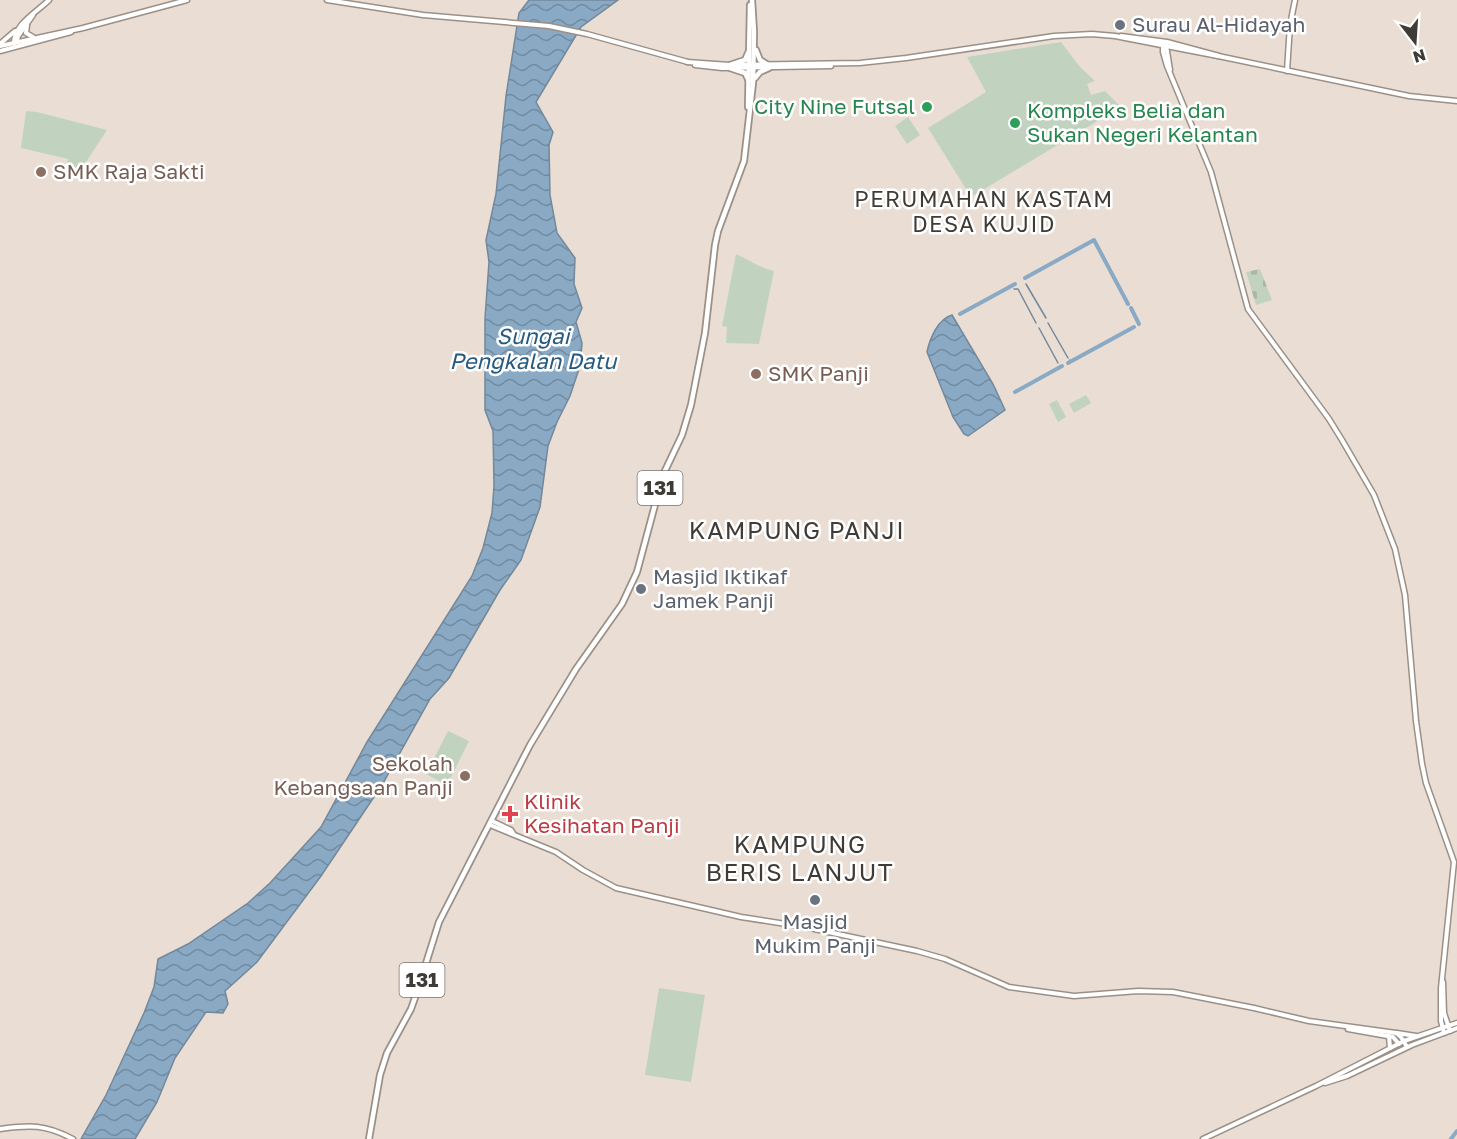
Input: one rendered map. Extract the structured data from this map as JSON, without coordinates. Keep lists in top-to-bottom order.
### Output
{
  "streets": {
    "main road": ["131"]
  },
  "districts": ["PERUMAHAN KASTAM DESA KUJID", "KAMPUNG PANJI", "KAMPUNG BERIS LANJUT"],
  "water": ["Sungai Pengkalan Datu"],
  "places": {
    "other": [
      "Surau Al-Hidayah",
      "City Nine Futsal",
      "Kompleks Belia dan Sukan Negeri Kelantan",
      "SMK Raja Sakti",
      "SMK Panji",
      "Masjid Iktikaf Jamek Panji",
      "Sekolah Kebangsaan Panji",
      "Masjid Mukim Panji"
    ],
    "health": ["Klinik Kesihatan Panji"]
  },
  "north": "bottom"
}
